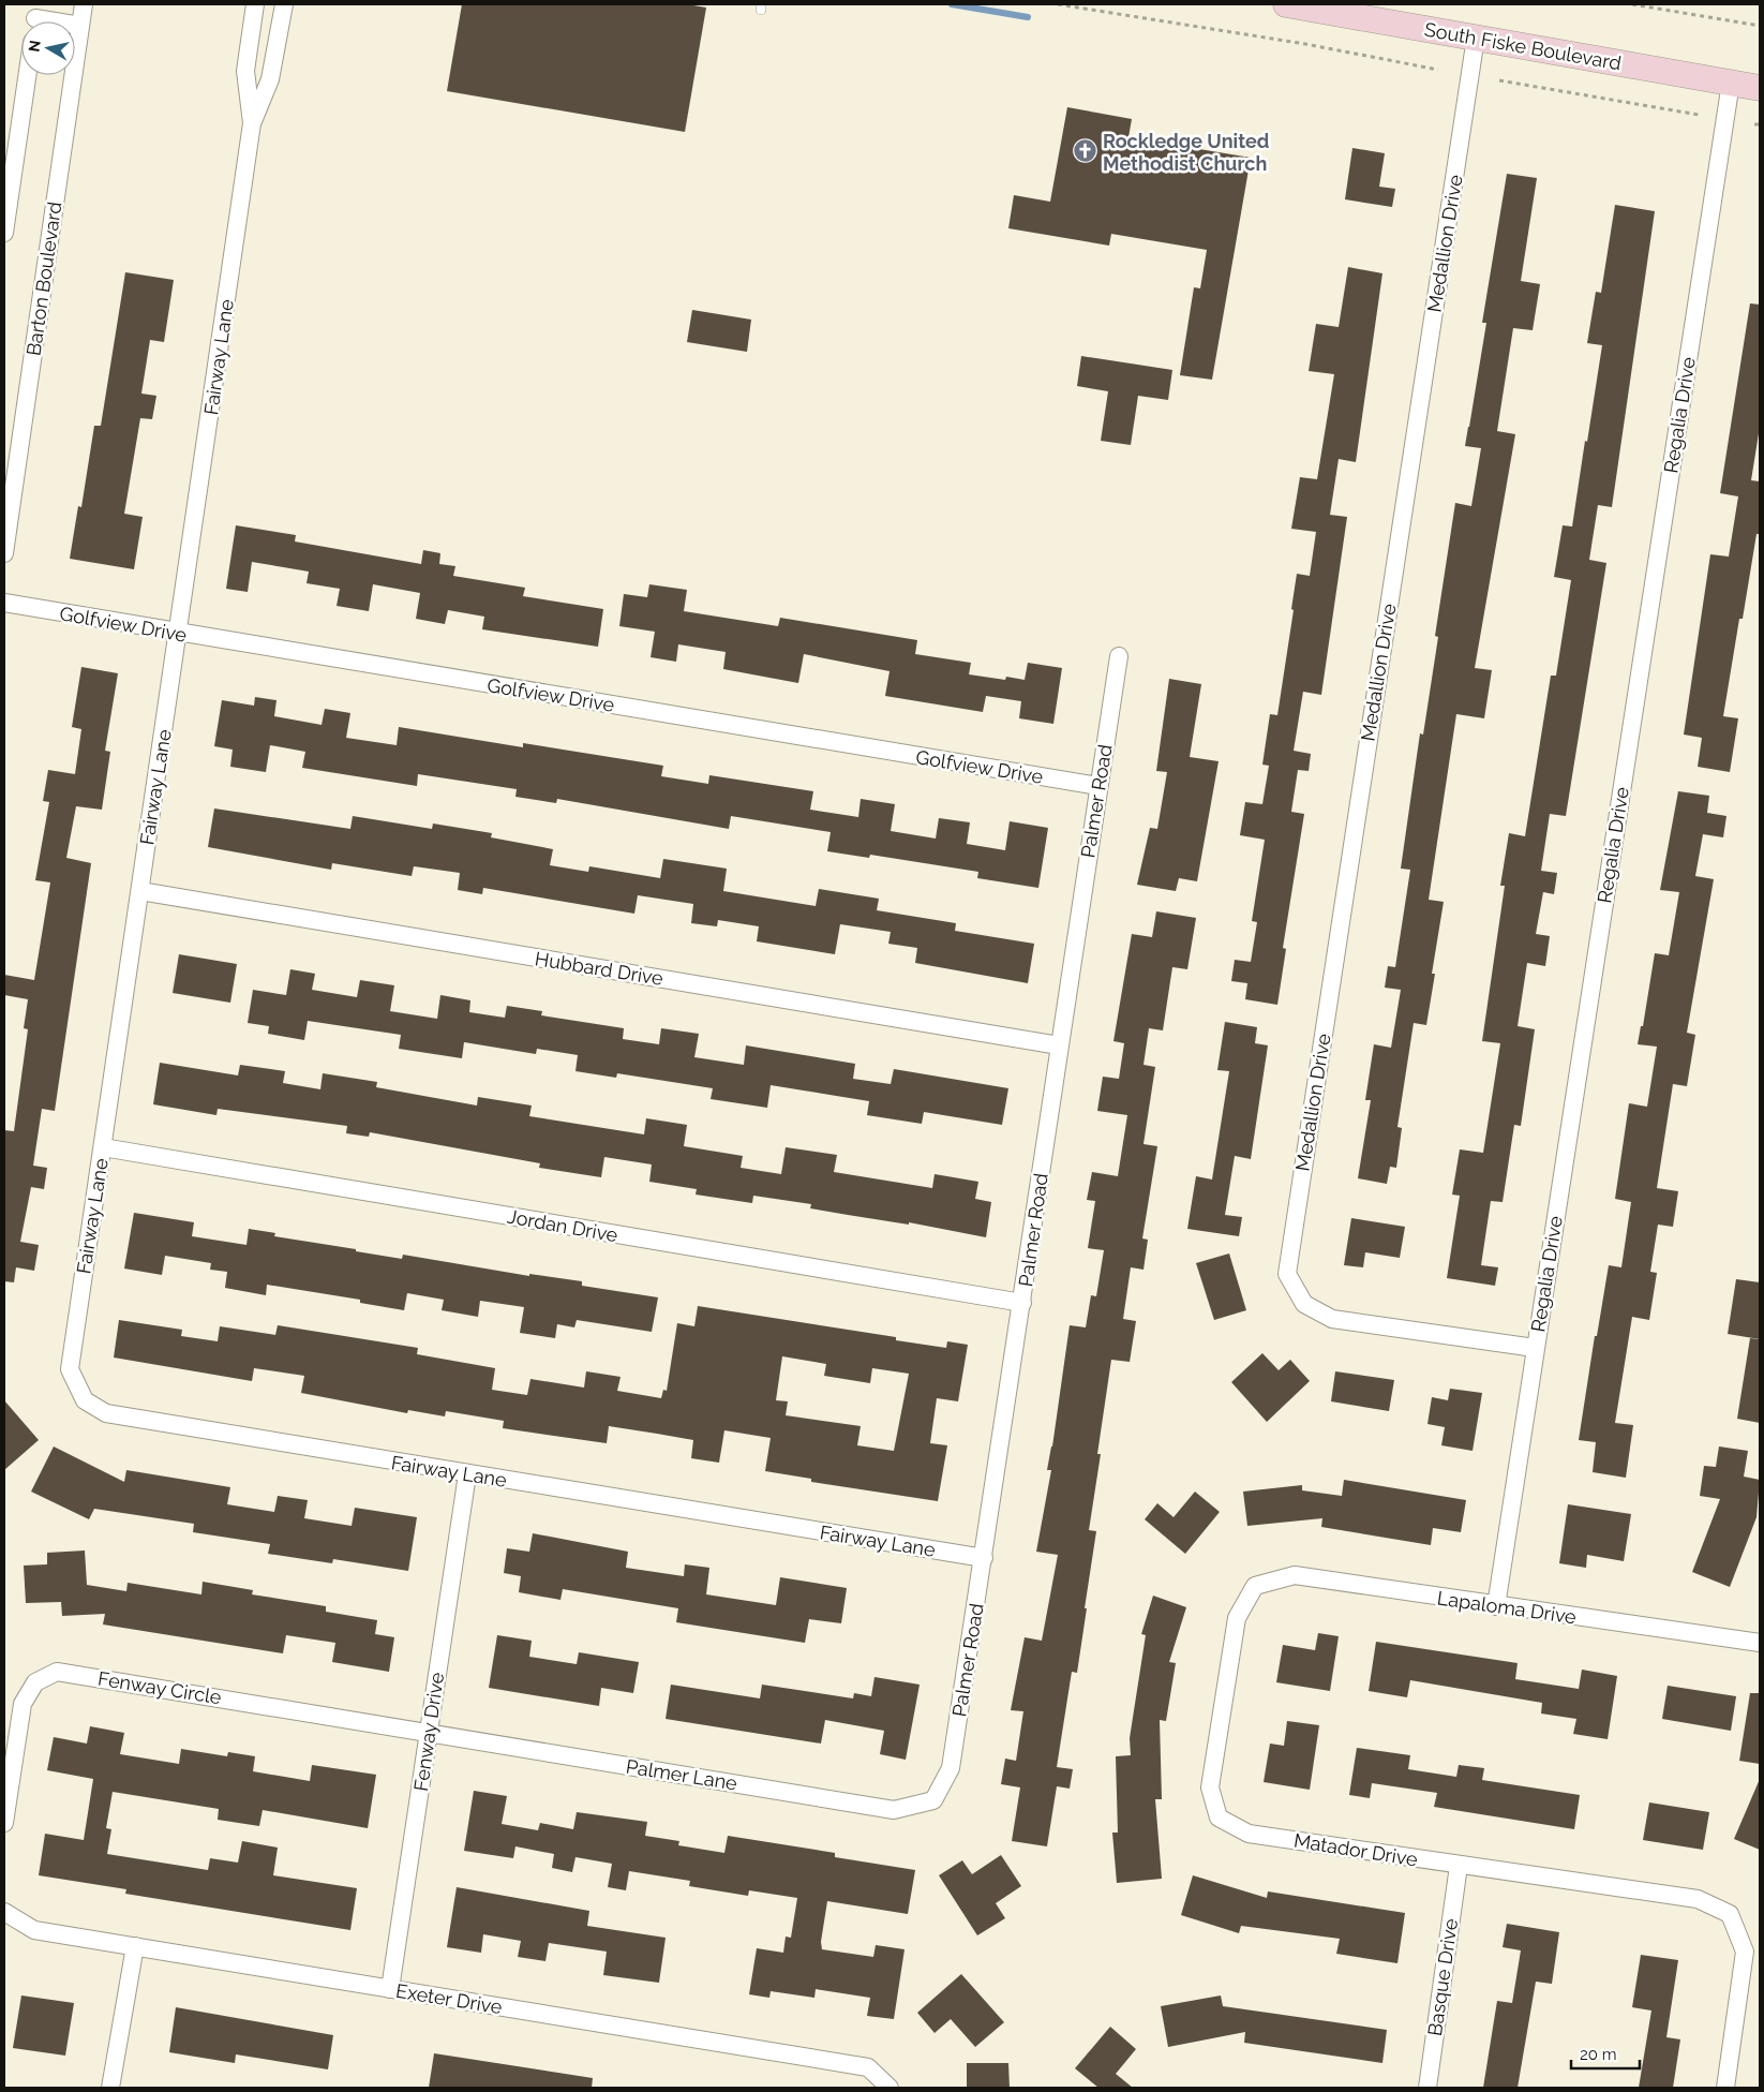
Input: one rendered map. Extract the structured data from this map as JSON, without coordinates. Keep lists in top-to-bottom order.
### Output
{
  "streets": {
    "main road": ["South Fiske Boulevard"],
    "street": [
      "Medallion Drive",
      "Barton Boulevard",
      "Fairway Lane",
      "Regalia Drive",
      "Golfview Drive",
      "Palmer Road",
      "Hubbard Drive",
      "Jordan Drive",
      "Lapaloma Drive",
      "Fenway Circle",
      "Fenway Drive",
      "Palmer Lane",
      "Matador Drive",
      "Basque Drive",
      "Exeter Drive"
    ]
  },
  "crossings": [
    ["South Fiske Boulevard", "Medallion Drive"],
    ["South Fiske Boulevard", "Regalia Drive"],
    ["Medallion Drive", "Regalia Drive"],
    ["Fairway Lane", "Golfview Drive"],
    ["Fairway Lane", "Palmer Road"],
    ["Fairway Lane", "Hubbard Drive"],
    ["Fairway Lane", "Jordan Drive"],
    ["Fairway Lane", "Fenway Drive"],
    ["Regalia Drive", "Lapaloma Drive"],
    ["Golfview Drive", "Palmer Road"],
    ["Palmer Road", "Hubbard Drive"],
    ["Palmer Road", "Jordan Drive"],
    ["Palmer Road", "Palmer Lane"],
    ["Lapaloma Drive", "Matador Drive"],
    ["Fenway Circle", "Fenway Drive"],
    ["Fenway Circle", "Palmer Lane"],
    ["Fenway Drive", "Palmer Lane"],
    ["Fenway Drive", "Exeter Drive"],
    ["Matador Drive", "Basque Drive"]
  ],
  "places": {
    "church": ["Rockledge United Methodist Church"]
  },
  "scale_bar": "20 m",
  "north": "left"
}
